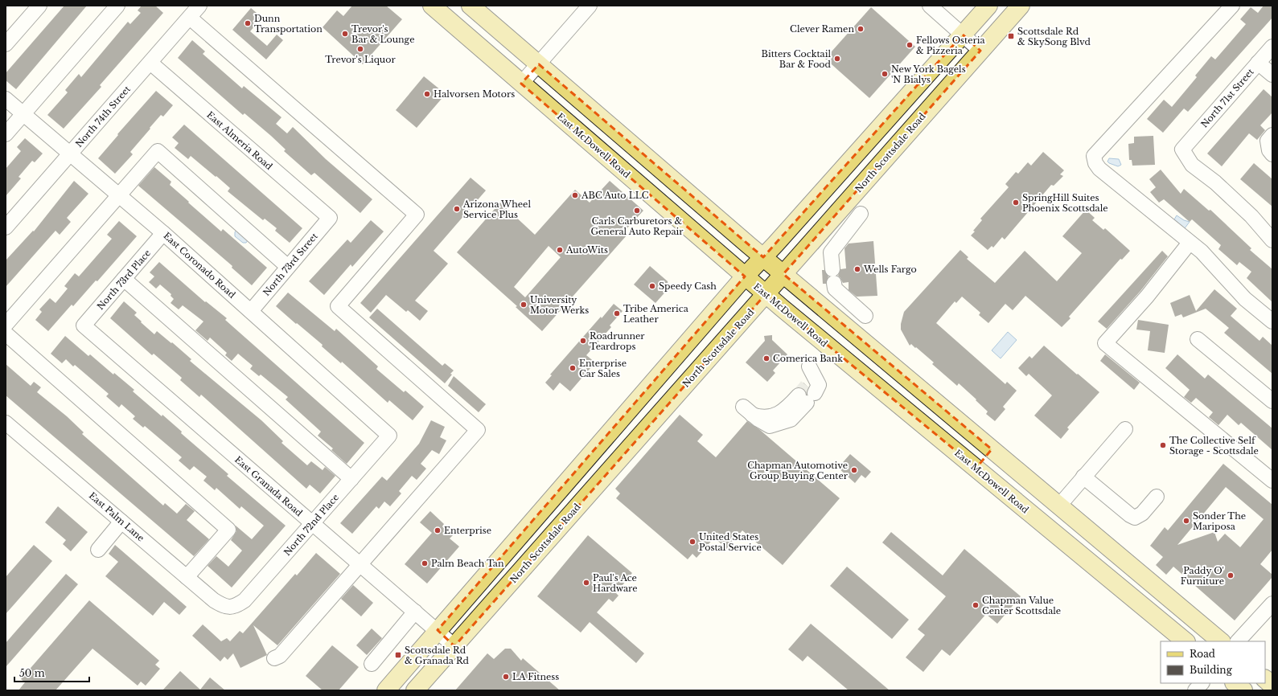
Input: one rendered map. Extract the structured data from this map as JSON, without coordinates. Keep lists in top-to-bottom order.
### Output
{
  "streets": {
    "main road": ["East McDowell Road", "North Scottsdale Road"],
    "street": [
      "North 71st Street",
      "North 74th Street",
      "East Almeria Road",
      "North 73rd Street",
      "East Coronado Road",
      "North 73rd Place",
      "East Granada Road",
      "East Palm Lane",
      "North 72nd Place"
    ]
  },
  "crossings": [
    ["North 74th Street", "East Almeria Road"],
    ["North 74th Street", "East Coronado Road"],
    ["East Almeria Road", "North 73rd Street"],
    ["East McDowell Road", "North Scottsdale Road"],
    ["North Scottsdale Road", "East Granada Road"],
    ["North 73rd Street", "East Coronado Road"],
    ["East Coronado Road", "North 73rd Place"],
    ["East Coronado Road", "North 72nd Place"],
    ["North 73rd Place", "East Granada Road"],
    ["East Granada Road", "North 72nd Place"],
    ["East Palm Lane", "North 72nd Place"]
  ],
  "places": {
    "other": [
      "Dunn Transportation",
      "Clever Ramen",
      "Trevor's Bar & Lounge",
      "Fellows Osteria & Pizzeria",
      "Trevor's Liquor",
      "Bitters Cocktail Bar & Food",
      "New York Bagels 'N Bialys",
      "Halvorsen Motors",
      "ABC Auto LLC",
      "SpringHill Suites Phoenix Scottsdale",
      "Arizona Wheel Service Plus",
      "Carls Carburetors & General Auto Repair",
      "AutoWits",
      "Wells Fargo",
      "Speedy Cash",
      "University Motor Werks",
      "Tribe America Leather",
      "Roadrunner Teardrops",
      "Comerica Bank",
      "Enterprise Car Sales",
      "The Collective Self Storage - Scottsdale",
      "Chapman Automotive Group Buying Center",
      "Sonder The Mariposa",
      "Enterprise",
      "United States Postal Service",
      "Palm Beach Tan",
      "Paddy O' Furniture",
      "Paul's Ace Hardware",
      "Chapman Value Center Scottsdale",
      "LA Fitness"
    ],
    "transit": ["Scottsdale Rd & SkySong Blvd", "Scottsdale Rd & Granada Rd"]
  },
  "legend": ["Road", "Building"],
  "scale_bar": "50 m"
}
